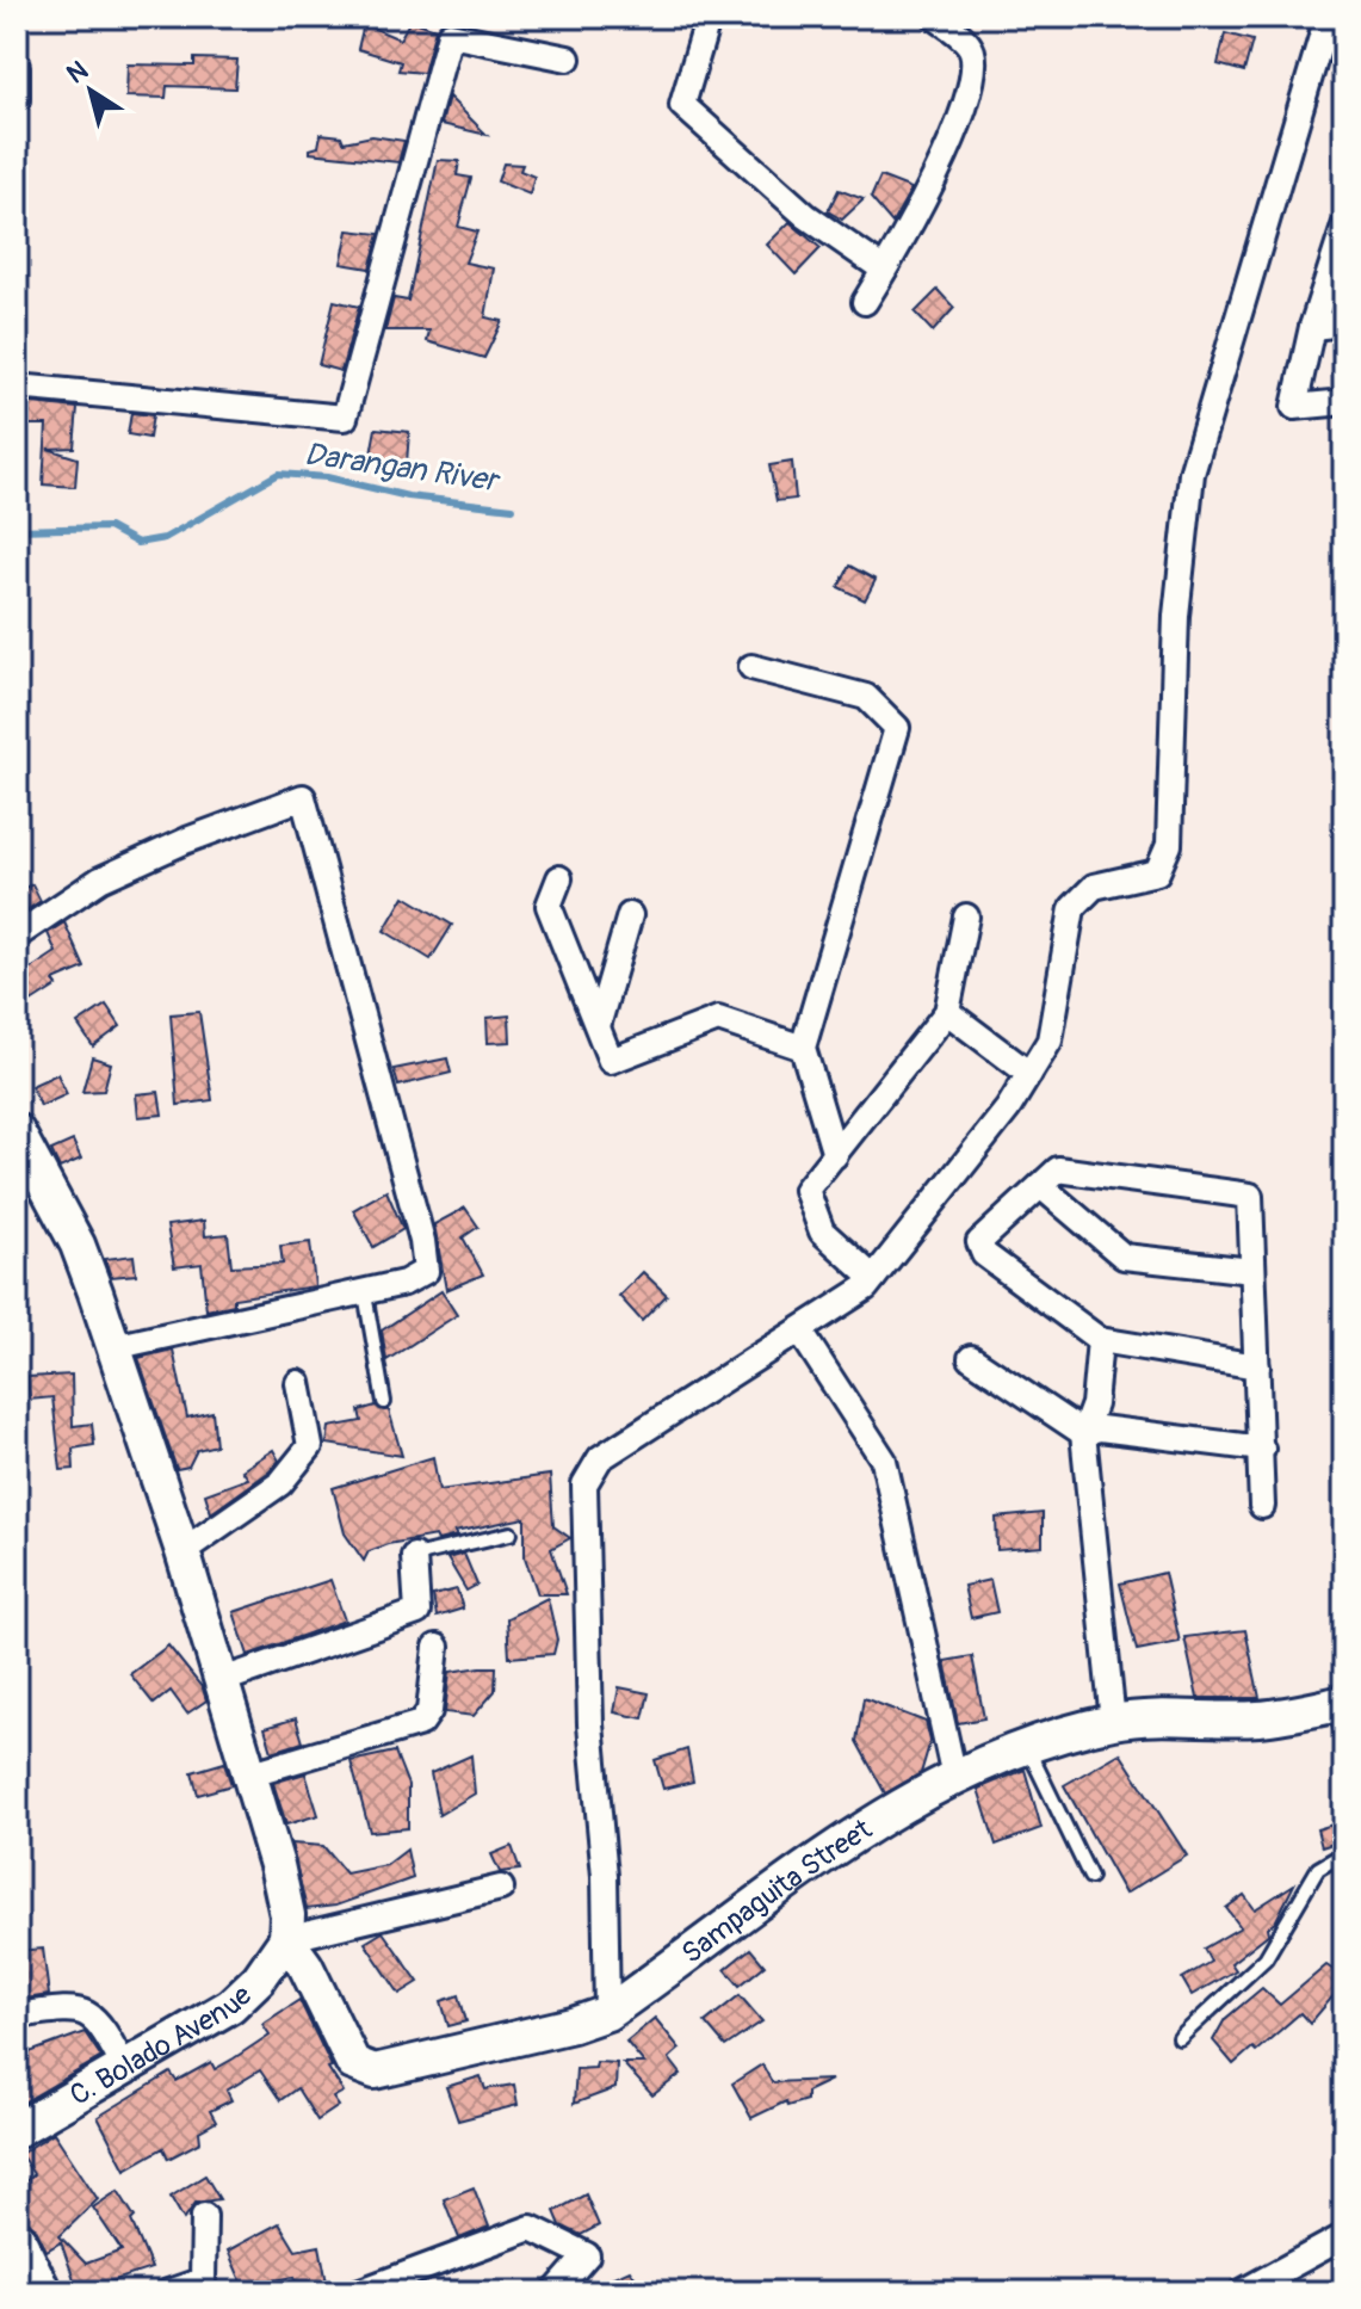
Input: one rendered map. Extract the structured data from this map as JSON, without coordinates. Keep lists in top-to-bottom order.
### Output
{
  "streets": {
    "street": ["Sampaguita Street", "C. Bolado Avenue"]
  },
  "crossings": [
    ["Sampaguita Street", "C. Bolado Avenue"]
  ],
  "water": ["Darangan River"],
  "north": "top left"
}
